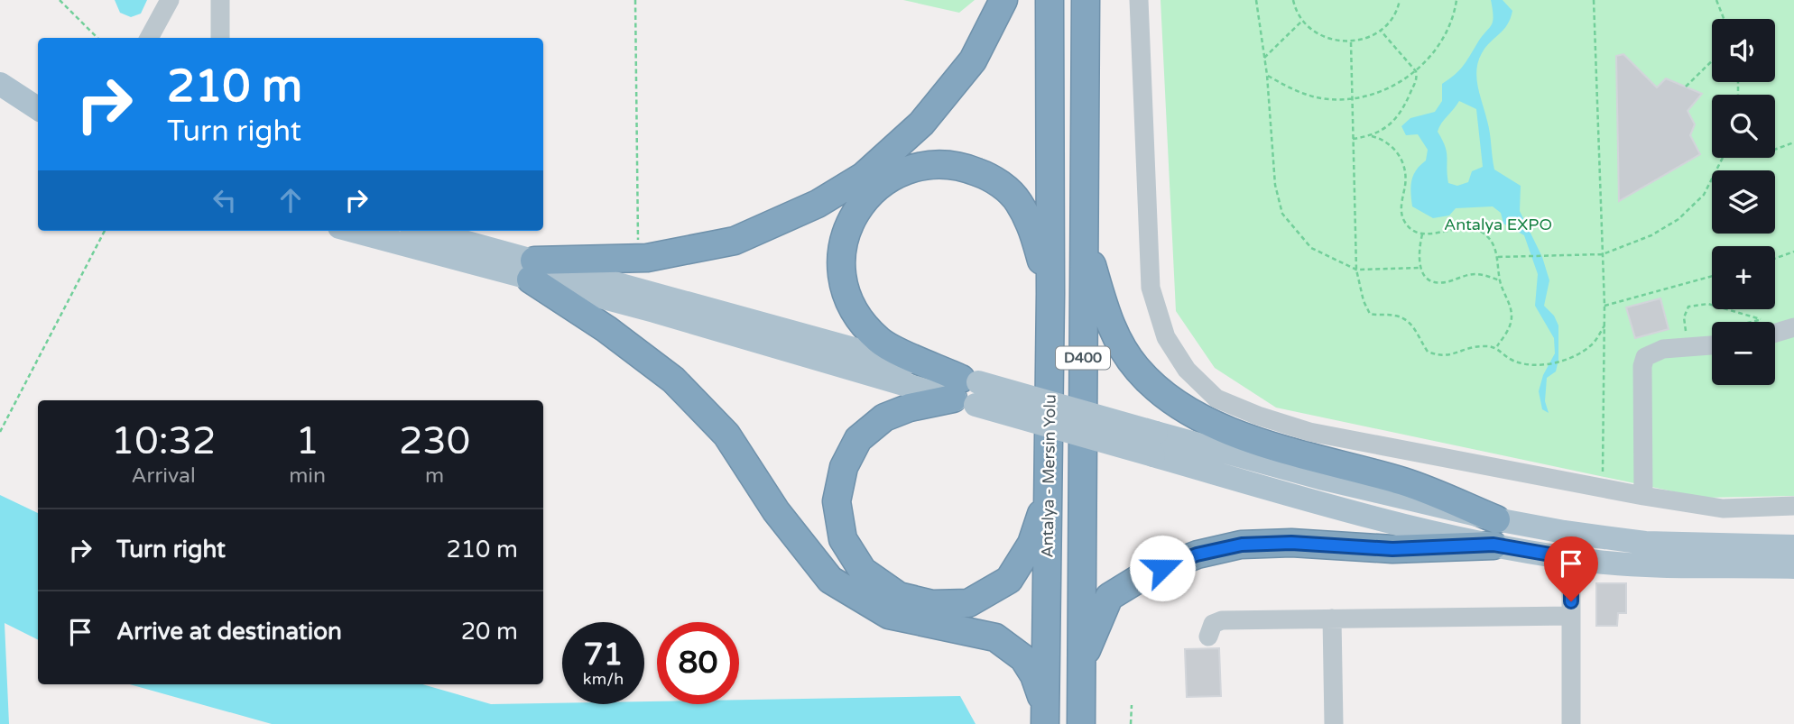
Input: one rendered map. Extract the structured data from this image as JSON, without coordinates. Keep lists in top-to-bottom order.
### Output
{
  "streets": {
    "highway": ["D400", "Antalya - Mersin Yolu"]
  },
  "parks": ["Antalya EXPO"],
  "page": {
    "map_buttons": ["+", "−"],
    "turn": ["210 m", "Turn right"],
    "eta": [
      "10:32",
      "Arrival",
      "1",
      "min",
      "230",
      "m"
    ],
    "list": [
      {
        "name": "Turn right",
        "value": "210 m"
      },
      {
        "name": "Arrive at destination",
        "value": "20 m"
      }
    ],
    "speed": "71 km/h",
    "limit": "80"
  }
}
